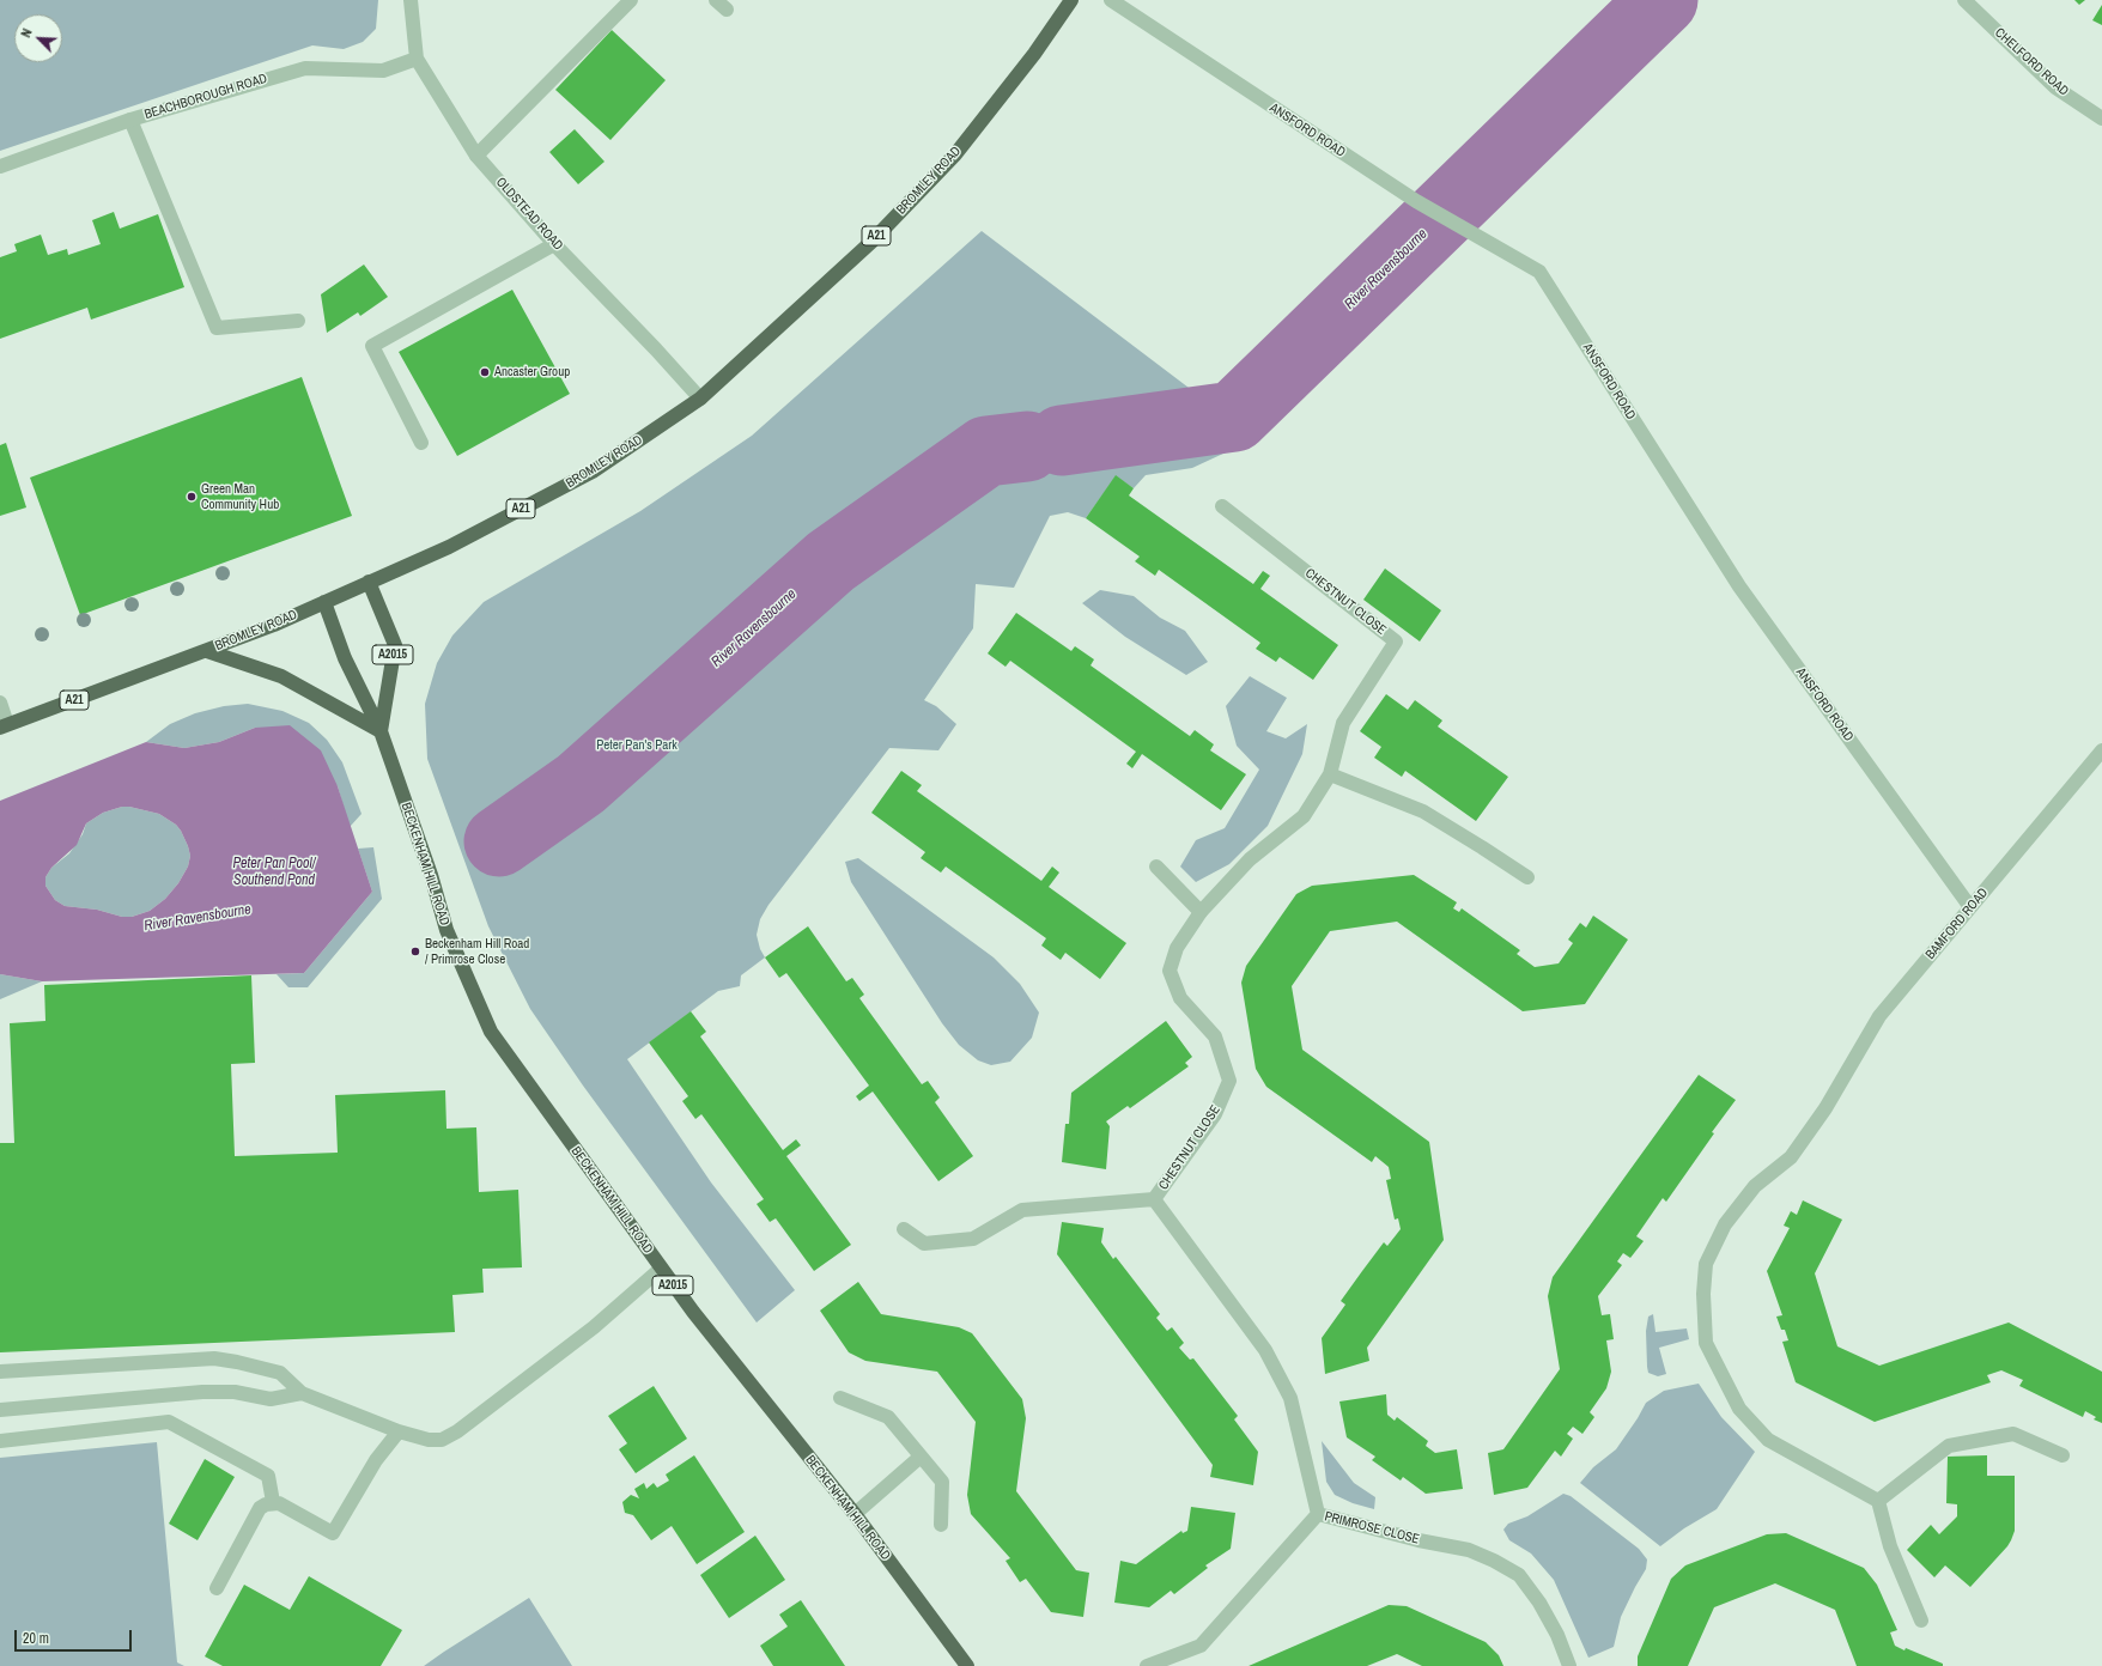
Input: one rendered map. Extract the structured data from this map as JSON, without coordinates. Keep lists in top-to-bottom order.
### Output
{
  "streets": {
    "main road": [
      "BROMLEY ROAD",
      "A21",
      "A2015",
      "BECKENHAM HILL ROAD"
    ],
    "street": [
      "CHELFORD ROAD",
      "BEACHBOROUGH ROAD",
      "ANSFORD ROAD",
      "OLDSTEAD ROAD",
      "CHESTNUT CLOSE",
      "BAMFORD ROAD",
      "PRIMROSE CLOSE"
    ]
  },
  "crossings": [
    ["BEACHBOROUGH ROAD", "OLDSTEAD ROAD"],
    ["ANSFORD ROAD", "BAMFORD ROAD"],
    ["BROMLEY ROAD", "OLDSTEAD ROAD"],
    ["BROMLEY ROAD", "BECKENHAM HILL ROAD"],
    ["CHESTNUT CLOSE", "PRIMROSE CLOSE"]
  ],
  "water": ["River Ravensbourne", "Peter Pan Pool/ Southend Pond"],
  "parks": ["Peter Pan's Park"],
  "places": ["Ancaster Group", "Green Man Community Hub", "Beckenham Hill Road / Primrose Close"],
  "scale_bar": "20 m",
  "north": "top left"
}
